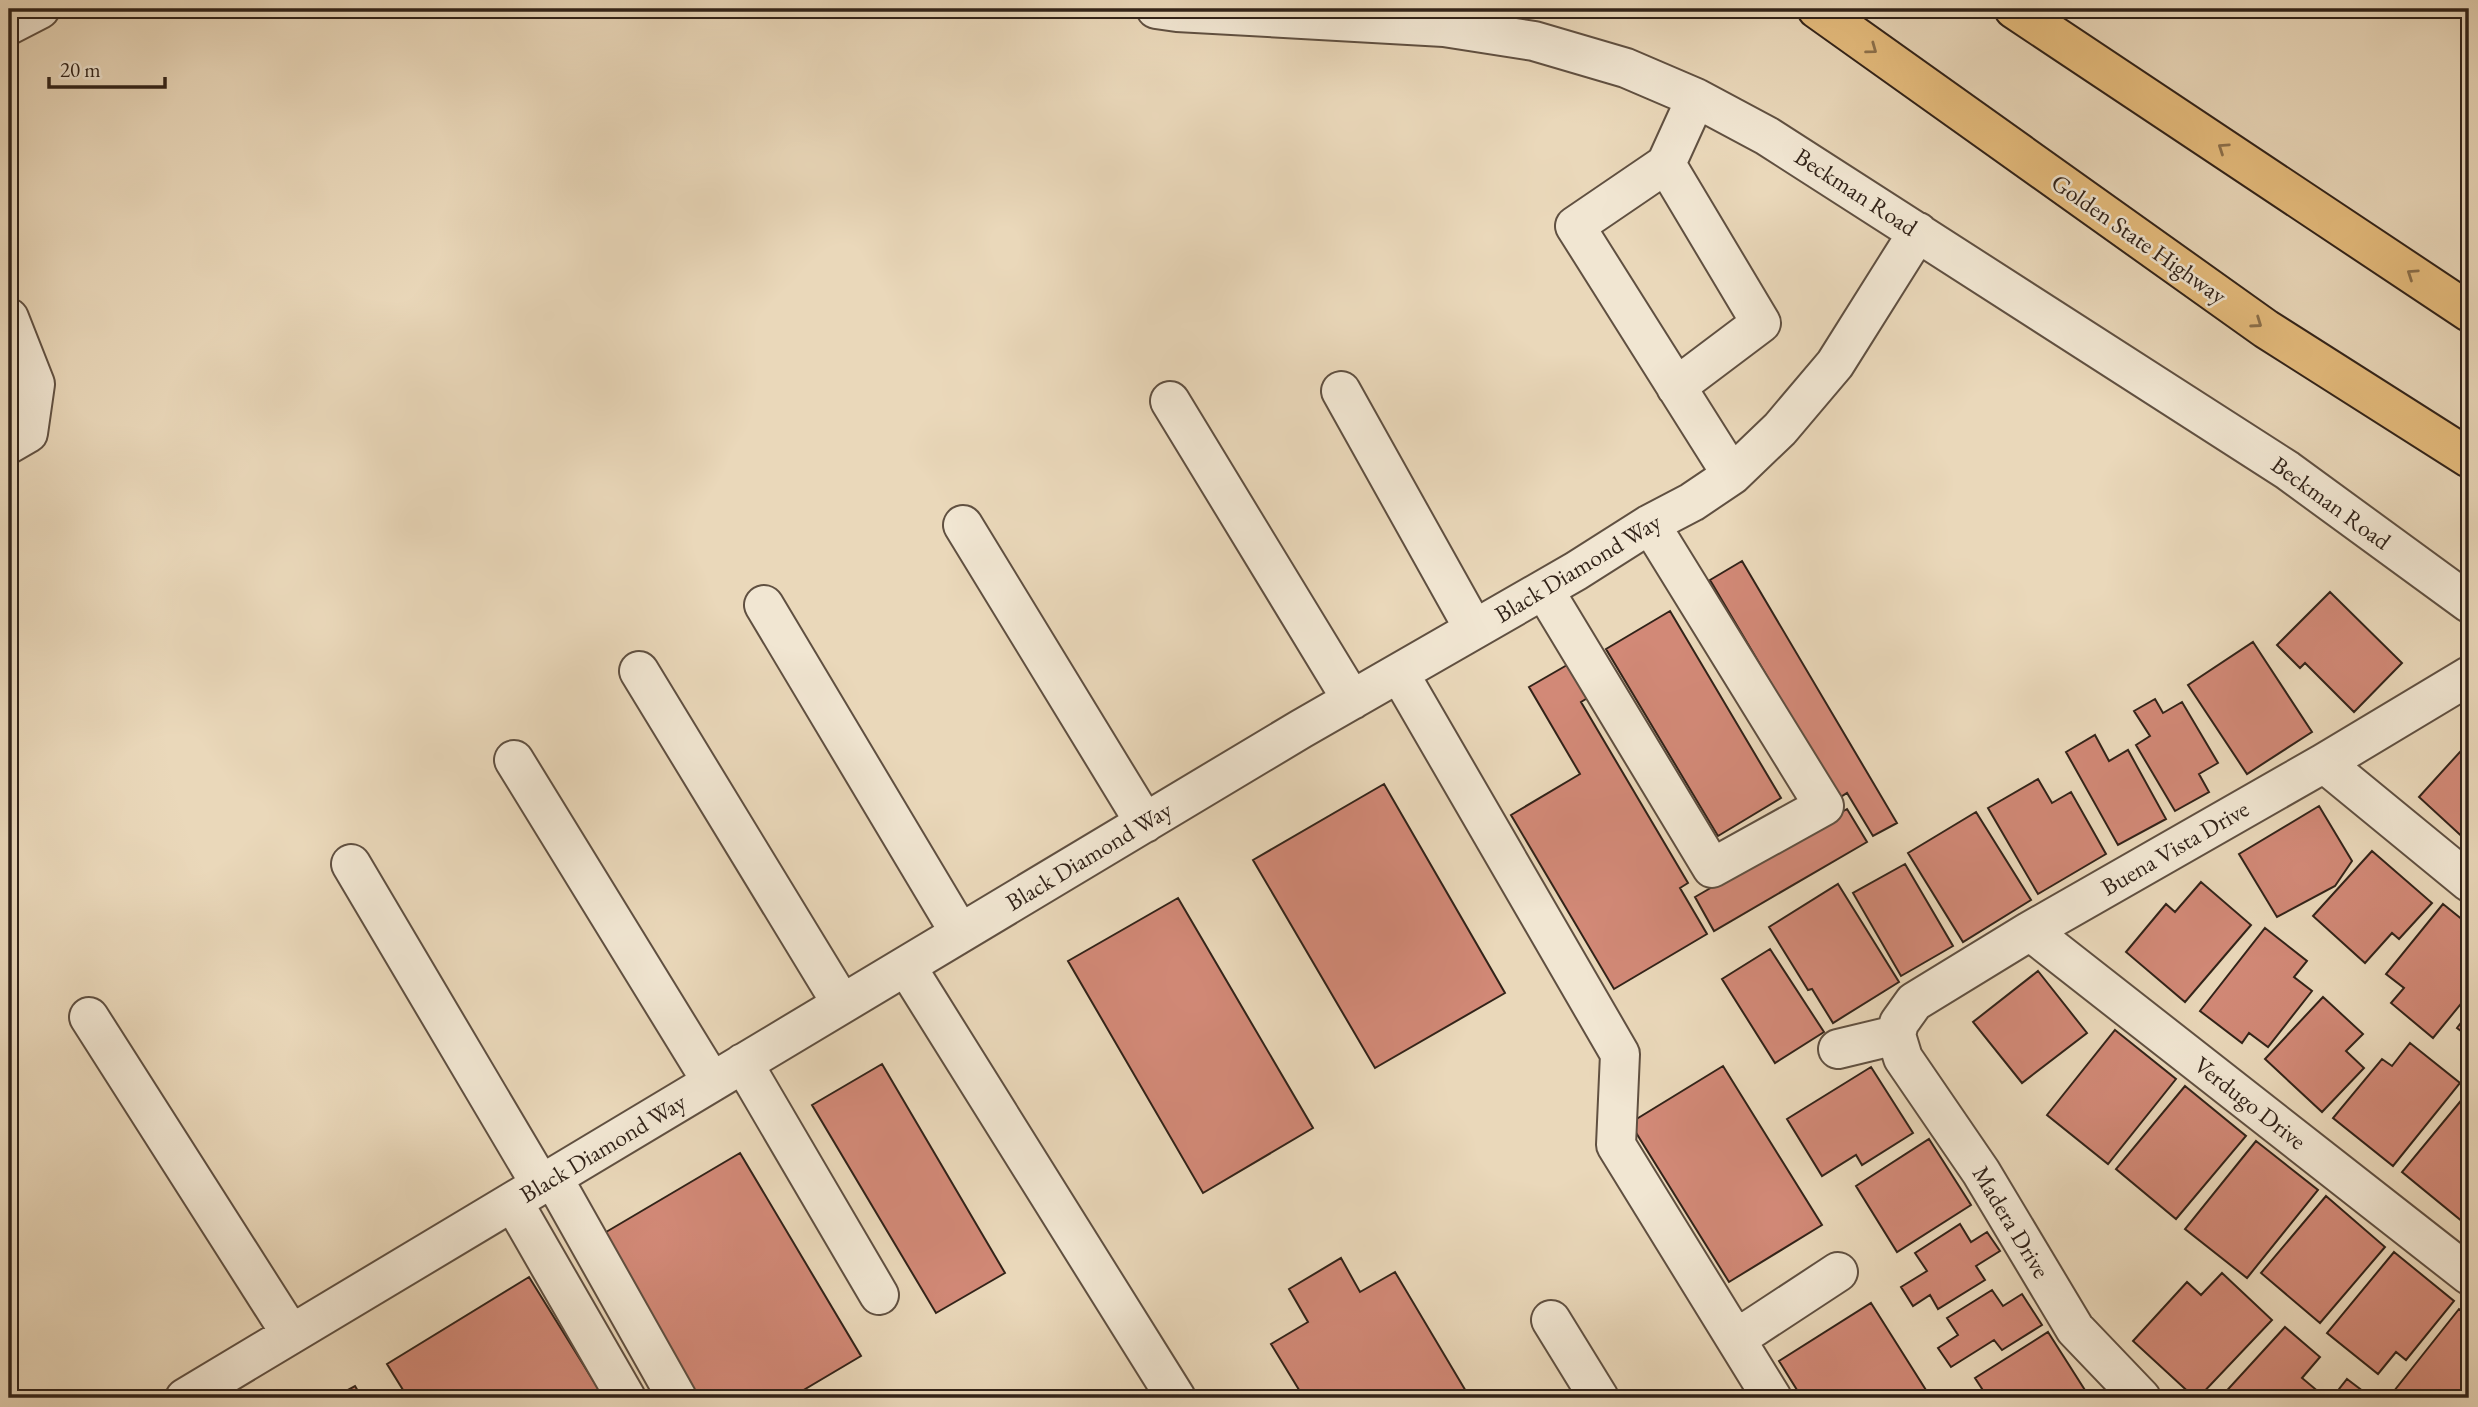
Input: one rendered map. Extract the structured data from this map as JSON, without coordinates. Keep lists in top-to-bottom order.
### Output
{
  "streets": {
    "highway": ["Golden State Highway"],
    "street": [
      "Beckman Road",
      "Black Diamond Way",
      "Buena Vista Drive",
      "Verdugo Drive",
      "Madera Drive"
    ]
  },
  "crossings": [
    ["Beckman Road", "Black Diamond Way"],
    ["Buena Vista Drive", "Verdugo Drive"],
    ["Buena Vista Drive", "Madera Drive"]
  ],
  "scale_bar": "20 m"
}
